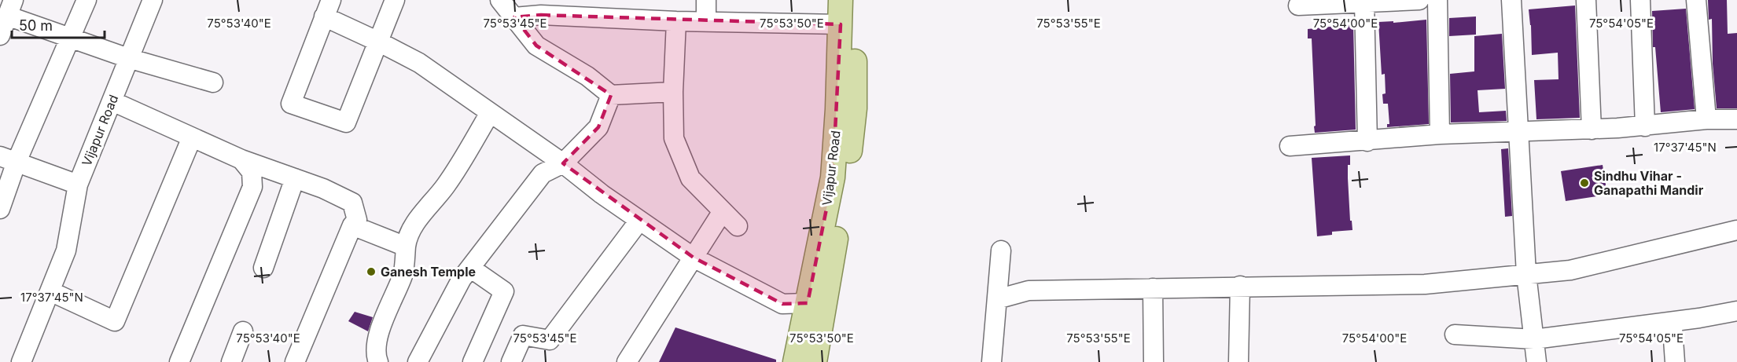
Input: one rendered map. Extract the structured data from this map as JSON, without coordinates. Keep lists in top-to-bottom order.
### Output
{
  "streets": {
    "main road": ["Vijapur Road"]
  },
  "places": ["Sindhu Vihar - Ganapathi Mandir", "Ganesh Temple"],
  "scale_bar": "50 m",
  "coordinates": [
    "75°53'40\"E",
    "75°53'45\"E",
    "75°53'50\"E",
    "75°53'55\"E",
    "75°54'00\"E",
    "75°54'05\"E",
    "17°37'45\"N"
  ]
}
